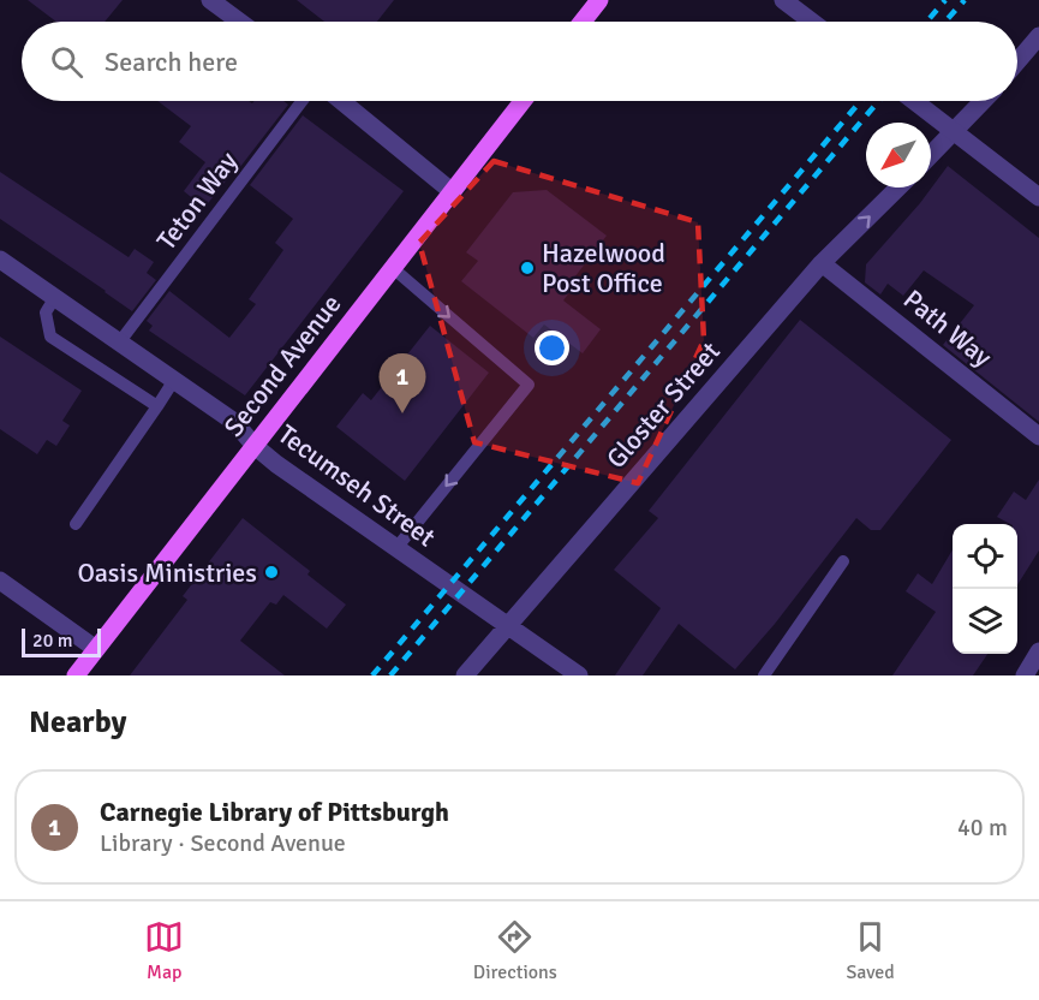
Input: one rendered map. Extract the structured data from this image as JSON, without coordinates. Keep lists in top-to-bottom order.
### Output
{
  "streets": {
    "main road": ["Second Avenue"],
    "street": ["Path Way", "Gloster Street", "Tecumseh Street"],
    "lane": ["Teton Way"]
  },
  "crossings": [
    ["Teton Way", "Tecumseh Street"],
    ["Path Way", "Gloster Street"],
    ["Second Avenue", "Tecumseh Street"],
    ["Gloster Street", "Tecumseh Street"]
  ],
  "places": ["Hazelwood Post Office", "Oasis Ministries"],
  "scale_bar": "20 m",
  "north": "bottom left",
  "page": {
    "search": "Search here",
    "pins": "1",
    "scale": "20 m",
    "heading": "Nearby",
    "list": [
      {
        "mark": "1",
        "name": "Carnegie Library of Pittsburgh",
        "note": "Library · Second Avenue",
        "value": "40 m"
      }
    ],
    "nav": ["Map", "Directions", "Saved"]
  }
}
